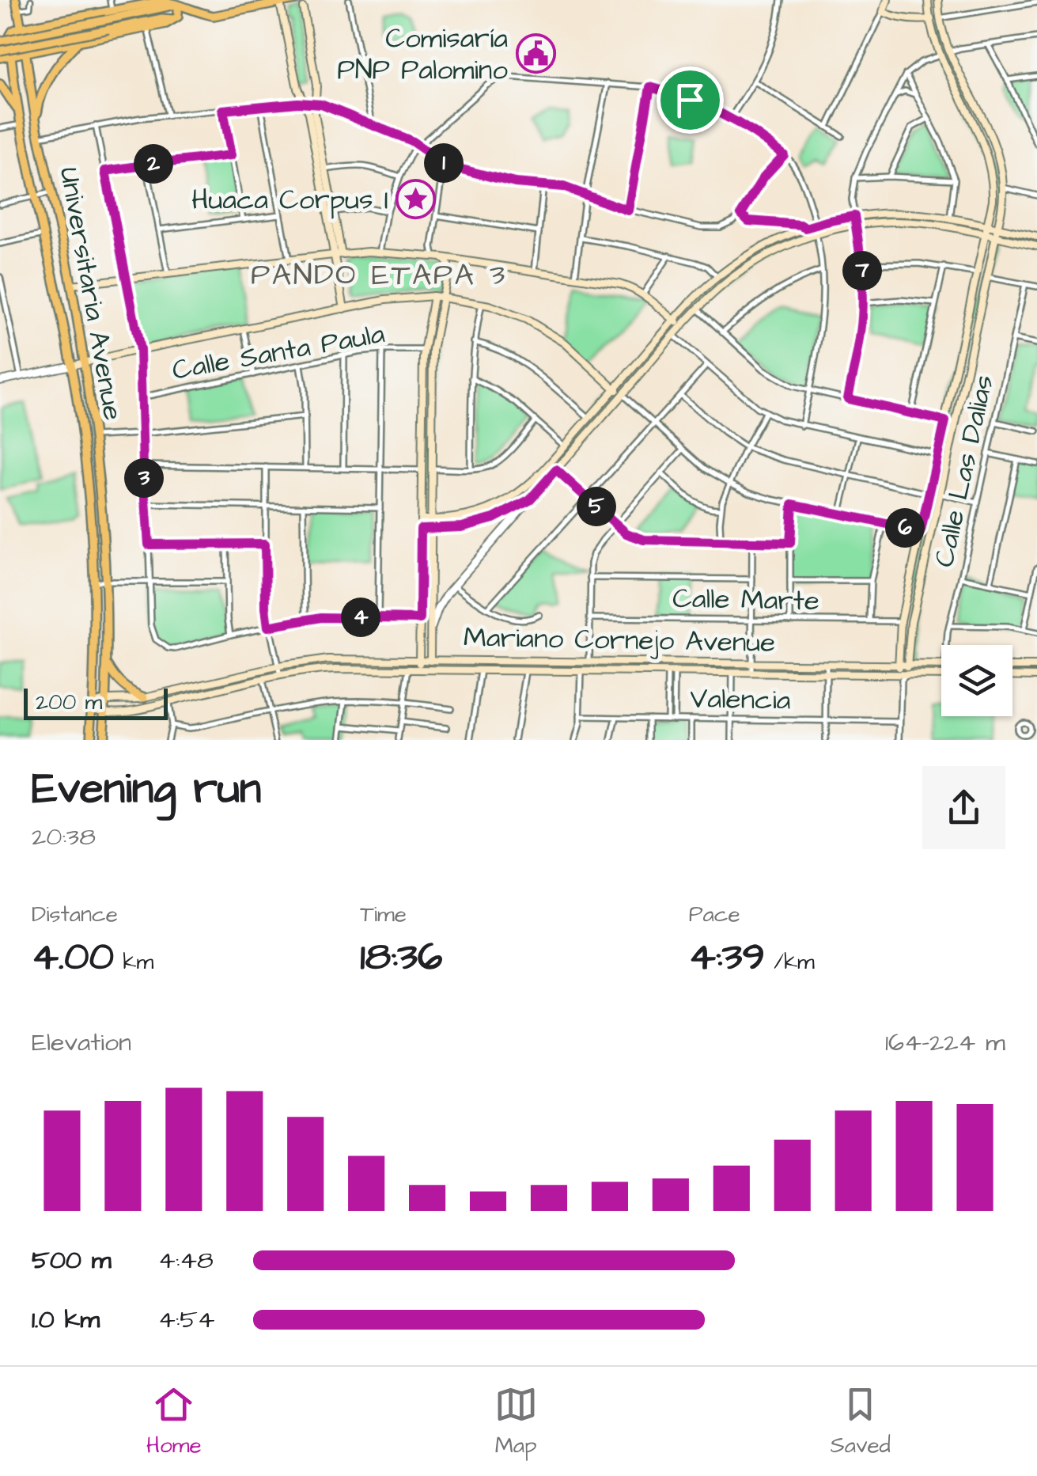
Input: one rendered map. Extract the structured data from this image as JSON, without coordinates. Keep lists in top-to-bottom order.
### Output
{
  "streets": {
    "main road": ["Universitaria Avenue", "Mariano Cornejo Avenue"],
    "street": [
      "Calle Santa Paula",
      "Calle Las Dalias",
      "Calle Marte",
      "Valencia"
    ]
  },
  "crossings": [
    ["Universitaria Avenue", "Mariano Cornejo Avenue"]
  ],
  "districts": ["PANDO ETAPA 3"],
  "places": {
    "public building": ["Comisaría PNP Palomino"],
    "place": ["Huaca Corpus I"]
  },
  "scale_bar": "200 m",
  "page": {
    "pins": [
      "1",
      "2",
      "7",
      "3",
      "5",
      "6",
      "4"
    ],
    "scale": "200 m",
    "heading": ["Evening run", "20:38"],
    "stats": [
      ["Distance", "4.00 km"],
      ["Time", "18:36"],
      ["Pace", "4:39 /km"]
    ],
    "chart": ["Elevation", "164–224 m"],
    "list": [
      {
        "name": "500 m",
        "note": "4:48"
      },
      {
        "name": "1.0 km",
        "note": "4:54"
      }
    ],
    "tabs": ["Home", "Map", "Saved"]
  }
}
